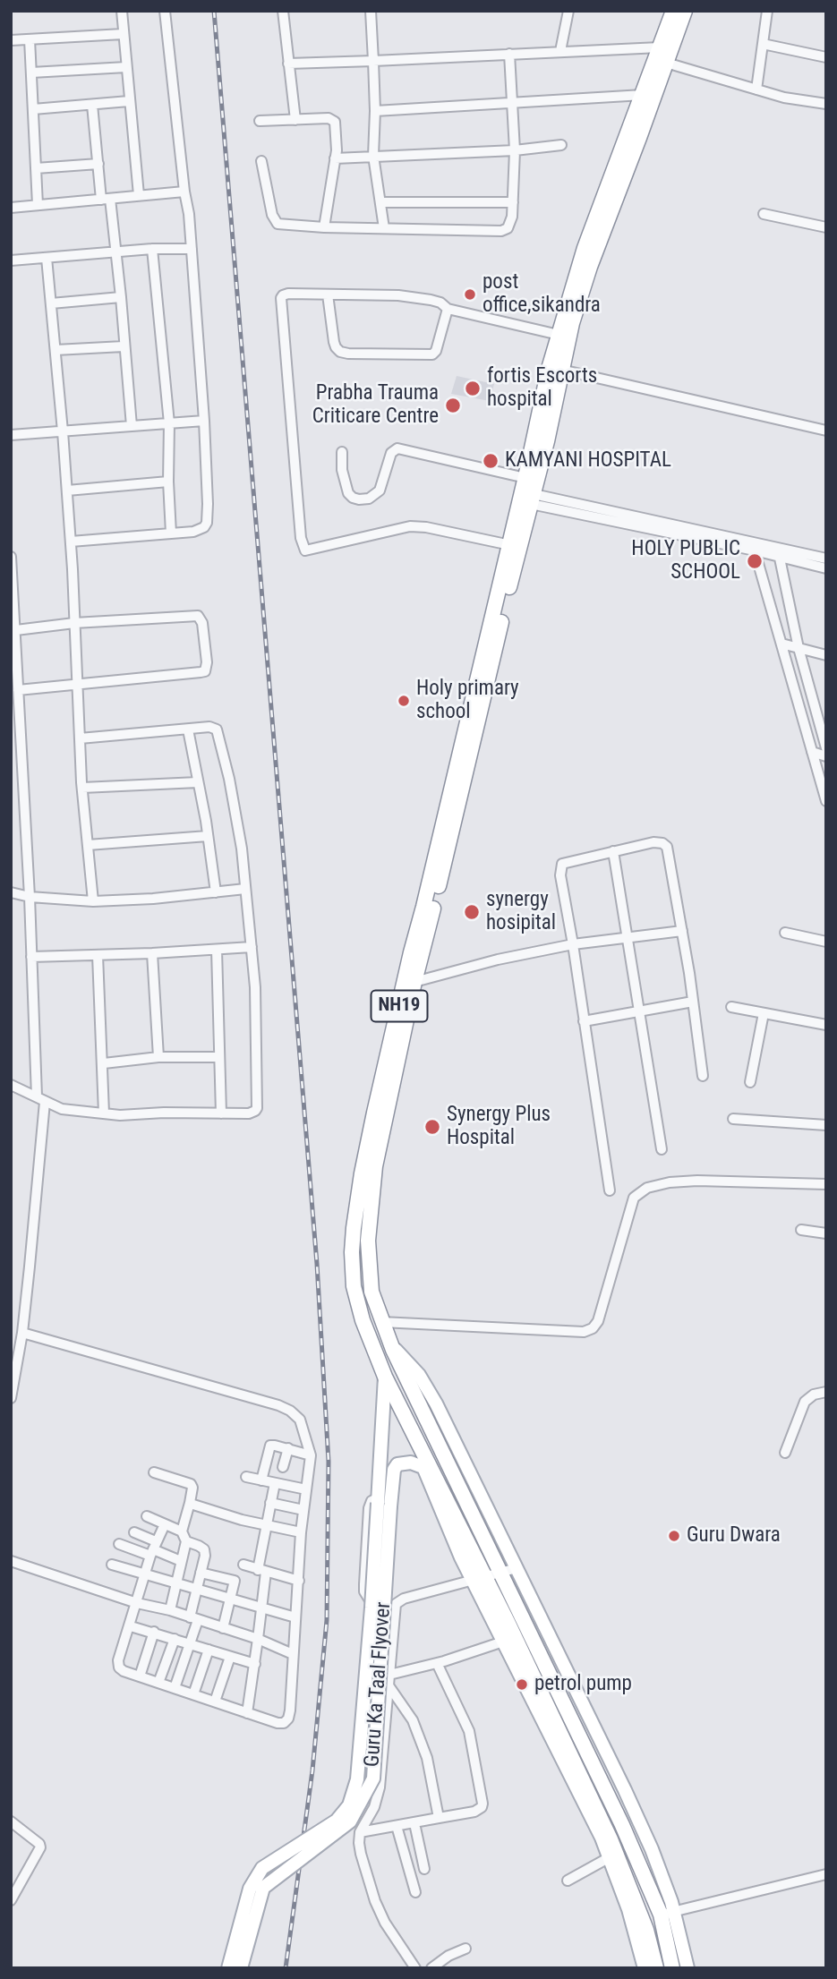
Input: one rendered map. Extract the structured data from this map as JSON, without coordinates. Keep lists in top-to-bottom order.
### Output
{
  "streets": {
    "highway": ["NH19"],
    "main road": ["Guru Ka Taal Flyover"]
  },
  "crossings": [
    ["NH19", "Guru Ka Taal Flyover"]
  ],
  "places": [
    "post office,sikandra",
    "fortis Escorts hospital",
    "Prabha Trauma Criticare Centre",
    "KAMYANI HOSPITAL",
    "HOLY PUBLIC SCHOOL",
    "Holy primary school",
    "synergy hosipital",
    "Synergy Plus Hospital",
    "Guru Dwara",
    "petrol pump"
  ]
}
